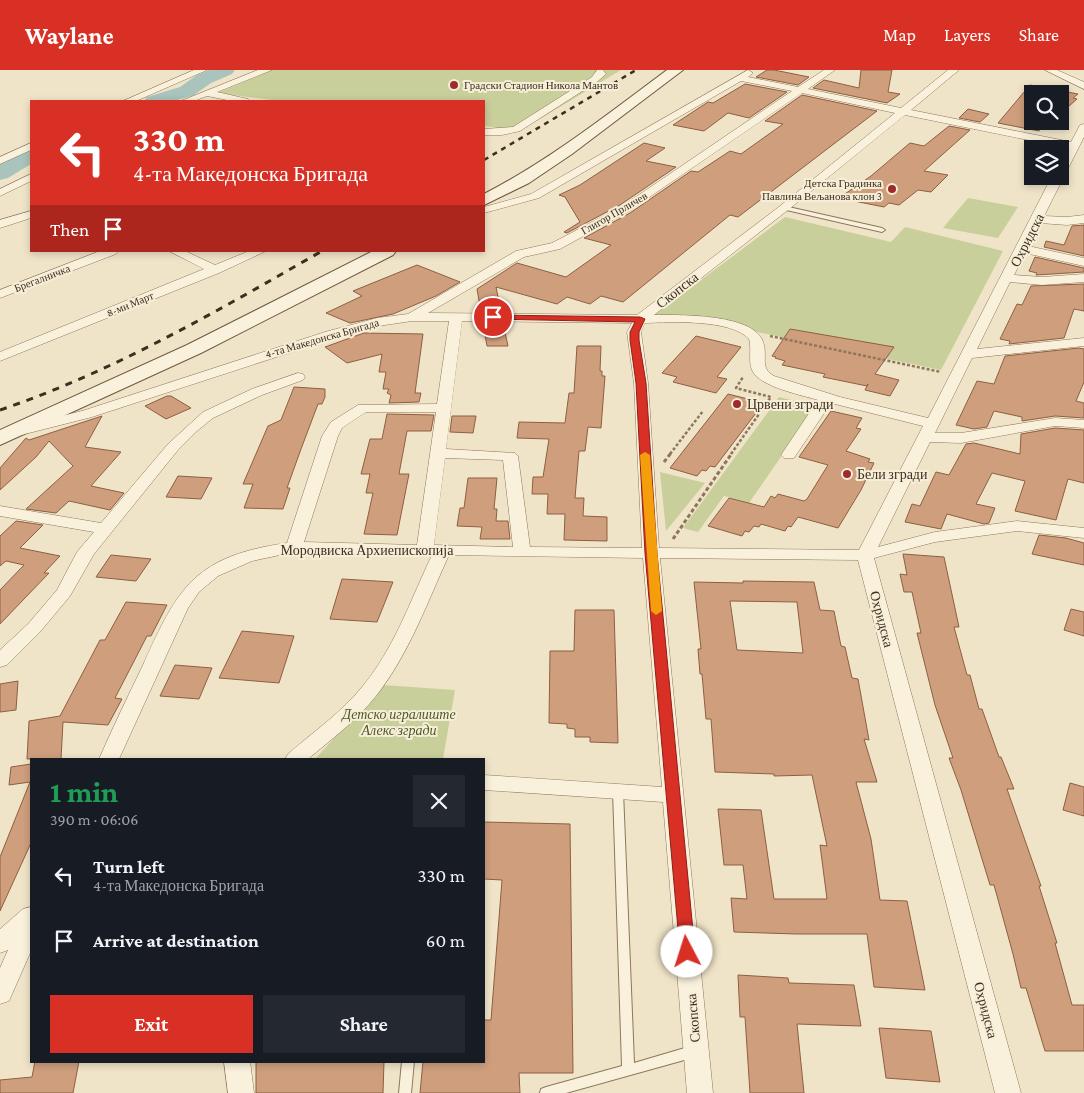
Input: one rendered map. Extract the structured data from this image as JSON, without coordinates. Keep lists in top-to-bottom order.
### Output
{
  "streets": {
    "street": [
      "Глигор Прличев",
      "Охридска",
      "Брегалничка",
      "Скопска",
      "8-ми Март",
      "4-та Македонска Бригада",
      "Мородвиска Архиепископија"
    ]
  },
  "crossings": [
    ["Глигор Прличев", "4-та Македонска Бригада"],
    ["Охридска", "Мородвиска Архиепископија"],
    ["Скопска", "4-та Македонска Бригада"],
    ["Скопска", "Мородвиска Архиепископија"]
  ],
  "parks": ["Детско игралиште Алекс згради"],
  "places": [
    "Градски Стадион Никола Мантов",
    "Детска Градинка Павлина Вељанова клон 3",
    "Црвени згради",
    "Бели згради"
  ],
  "page": {
    "header": "Waylane",
    "nav": ["Map", "Layers", "Share"],
    "turn": ["330 m", "4-та Македонска Бригада"],
    "then": "Then",
    "heading": ["1 min", "390 m · 06:06"],
    "list": [
      {
        "name": "Turn left",
        "note": "4-та Македонска Бригада",
        "value": "330 m"
      },
      {
        "name": "Arrive at destination",
        "value": "60 m"
      }
    ],
    "buttons": ["Exit", "Share"]
  }
}
